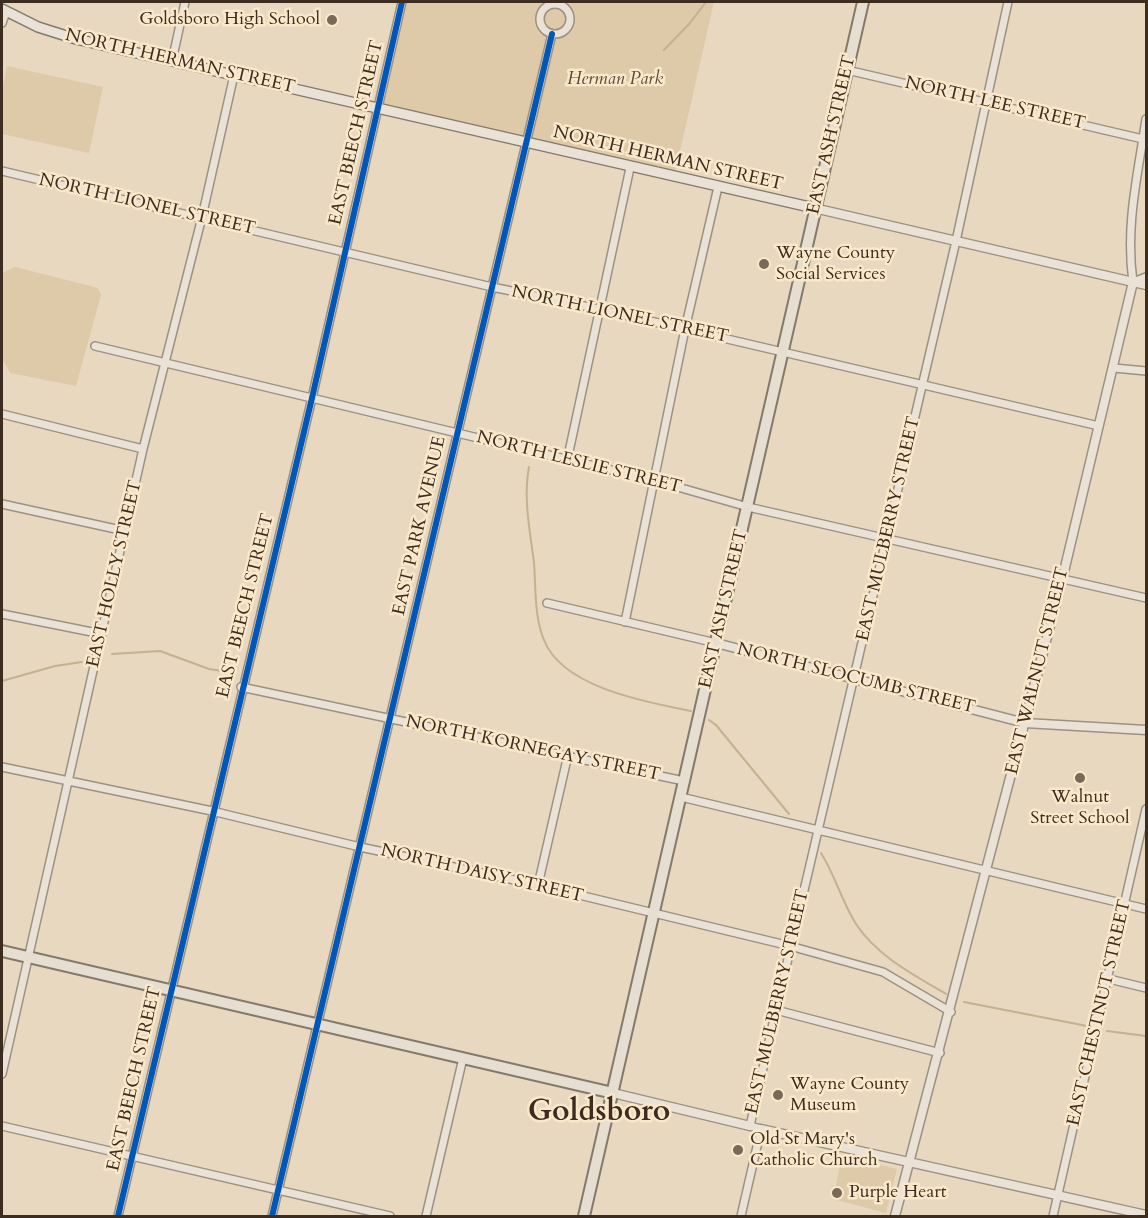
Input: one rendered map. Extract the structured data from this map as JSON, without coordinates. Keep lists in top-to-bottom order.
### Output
{
  "streets": {
    "main road": ["NORTH HERMAN STREET", "EAST ASH STREET"],
    "street": [
      "NORTH LEE STREET",
      "EAST BEECH STREET",
      "NORTH LIONEL STREET",
      "NORTH LESLIE STREET",
      "EAST PARK AVENUE",
      "EAST MULBERRY STREET",
      "EAST HOLLY STREET",
      "EAST WALNUT STREET",
      "NORTH SLOCUMB STREET",
      "NORTH KORNEGAY STREET",
      "NORTH DAISY STREET",
      "EAST CHESTNUT STREET"
    ]
  },
  "crossings": [
    ["NORTH HERMAN STREET", "EAST BEECH STREET"],
    ["NORTH HERMAN STREET", "EAST ASH STREET"],
    ["NORTH HERMAN STREET", "EAST PARK AVENUE"],
    ["NORTH HERMAN STREET", "EAST MULBERRY STREET"],
    ["NORTH HERMAN STREET", "EAST HOLLY STREET"],
    ["NORTH HERMAN STREET", "EAST WALNUT STREET"],
    ["NORTH LEE STREET", "EAST ASH STREET"],
    ["NORTH LEE STREET", "EAST MULBERRY STREET"],
    ["NORTH LEE STREET", "EAST WALNUT STREET"],
    ["EAST BEECH STREET", "NORTH LIONEL STREET"],
    ["EAST BEECH STREET", "NORTH LESLIE STREET"],
    ["EAST BEECH STREET", "NORTH KORNEGAY STREET"],
    ["EAST BEECH STREET", "NORTH DAISY STREET"],
    ["EAST ASH STREET", "NORTH LIONEL STREET"],
    ["EAST ASH STREET", "NORTH LESLIE STREET"],
    ["EAST ASH STREET", "NORTH SLOCUMB STREET"],
    ["EAST ASH STREET", "NORTH KORNEGAY STREET"],
    ["EAST ASH STREET", "NORTH DAISY STREET"],
    ["NORTH LIONEL STREET", "EAST PARK AVENUE"],
    ["NORTH LIONEL STREET", "EAST MULBERRY STREET"],
    ["NORTH LIONEL STREET", "EAST HOLLY STREET"],
    ["NORTH LIONEL STREET", "EAST WALNUT STREET"],
    ["NORTH LESLIE STREET", "EAST PARK AVENUE"],
    ["NORTH LESLIE STREET", "EAST MULBERRY STREET"],
    ["NORTH LESLIE STREET", "EAST HOLLY STREET"],
    ["NORTH LESLIE STREET", "EAST WALNUT STREET"],
    ["EAST PARK AVENUE", "NORTH KORNEGAY STREET"],
    ["EAST PARK AVENUE", "NORTH DAISY STREET"],
    ["EAST MULBERRY STREET", "NORTH SLOCUMB STREET"],
    ["EAST MULBERRY STREET", "NORTH KORNEGAY STREET"],
    ["EAST MULBERRY STREET", "NORTH DAISY STREET"],
    ["EAST HOLLY STREET", "NORTH DAISY STREET"],
    ["EAST WALNUT STREET", "NORTH SLOCUMB STREET"],
    ["EAST WALNUT STREET", "NORTH KORNEGAY STREET"],
    ["EAST WALNUT STREET", "NORTH DAISY STREET"],
    ["NORTH KORNEGAY STREET", "EAST CHESTNUT STREET"]
  ],
  "districts": ["Goldsboro"],
  "parks": ["Herman Park"],
  "places": [
    "Goldsboro High School",
    "Wayne County Social Services",
    "Walnut Street School",
    "Wayne County Museum",
    "Old St Mary's Catholic Church",
    "Purple Heart"
  ]
}
